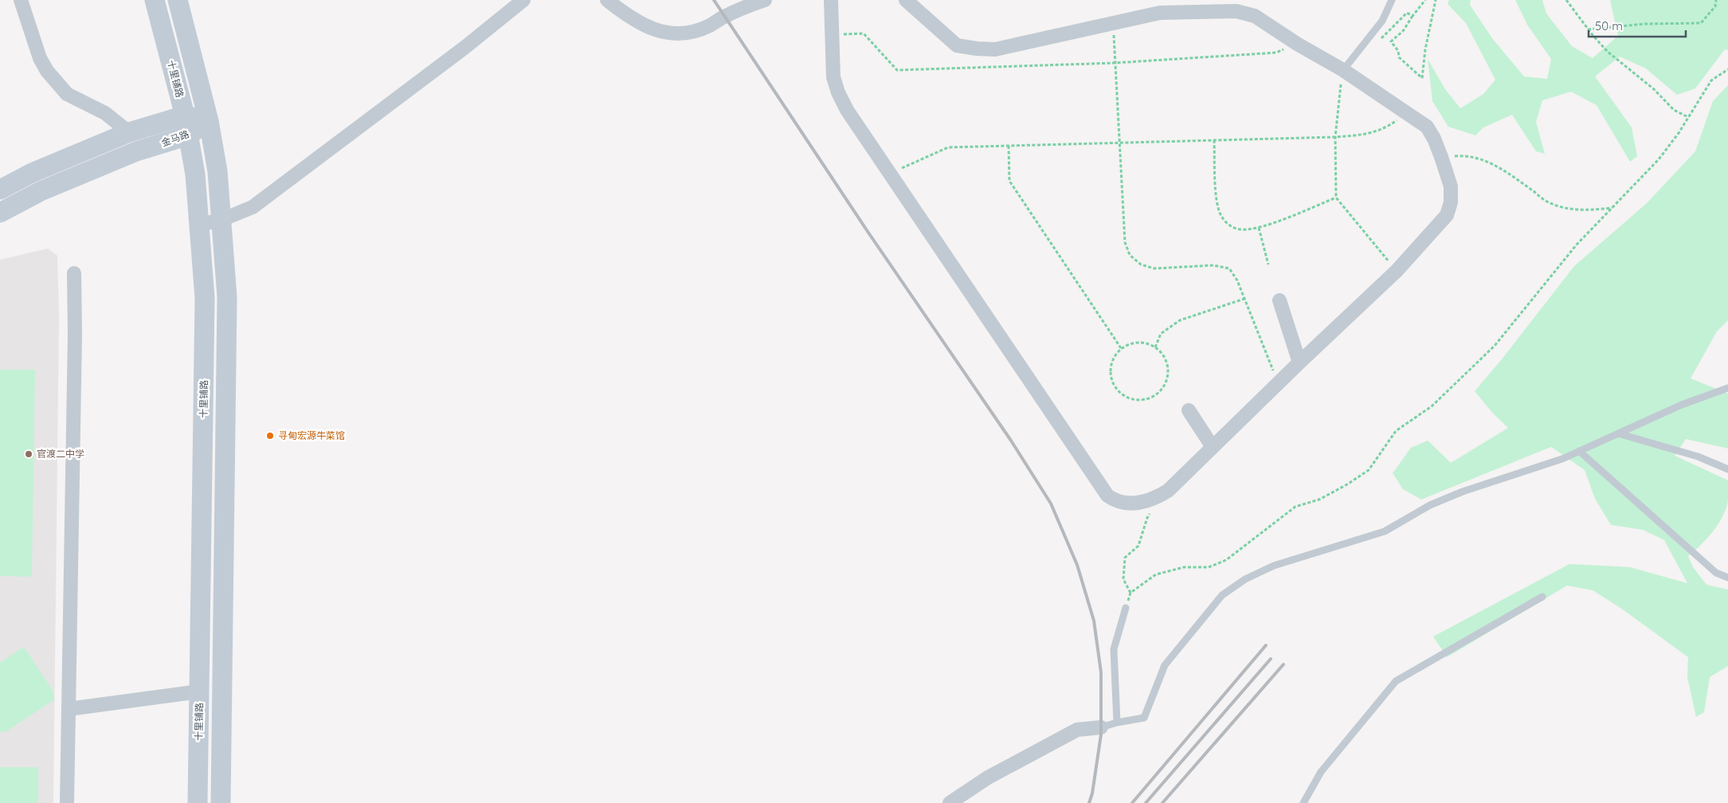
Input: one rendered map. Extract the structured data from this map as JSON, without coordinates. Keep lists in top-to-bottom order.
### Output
{
  "streets": {
    "main road": ["十里铺路", "金马路"]
  },
  "crossings": [
    ["十里铺路", "金马路"]
  ],
  "places": ["寻甸宏源牛菜馆", "官渡二中学"],
  "scale_bar": "50 m"
}
